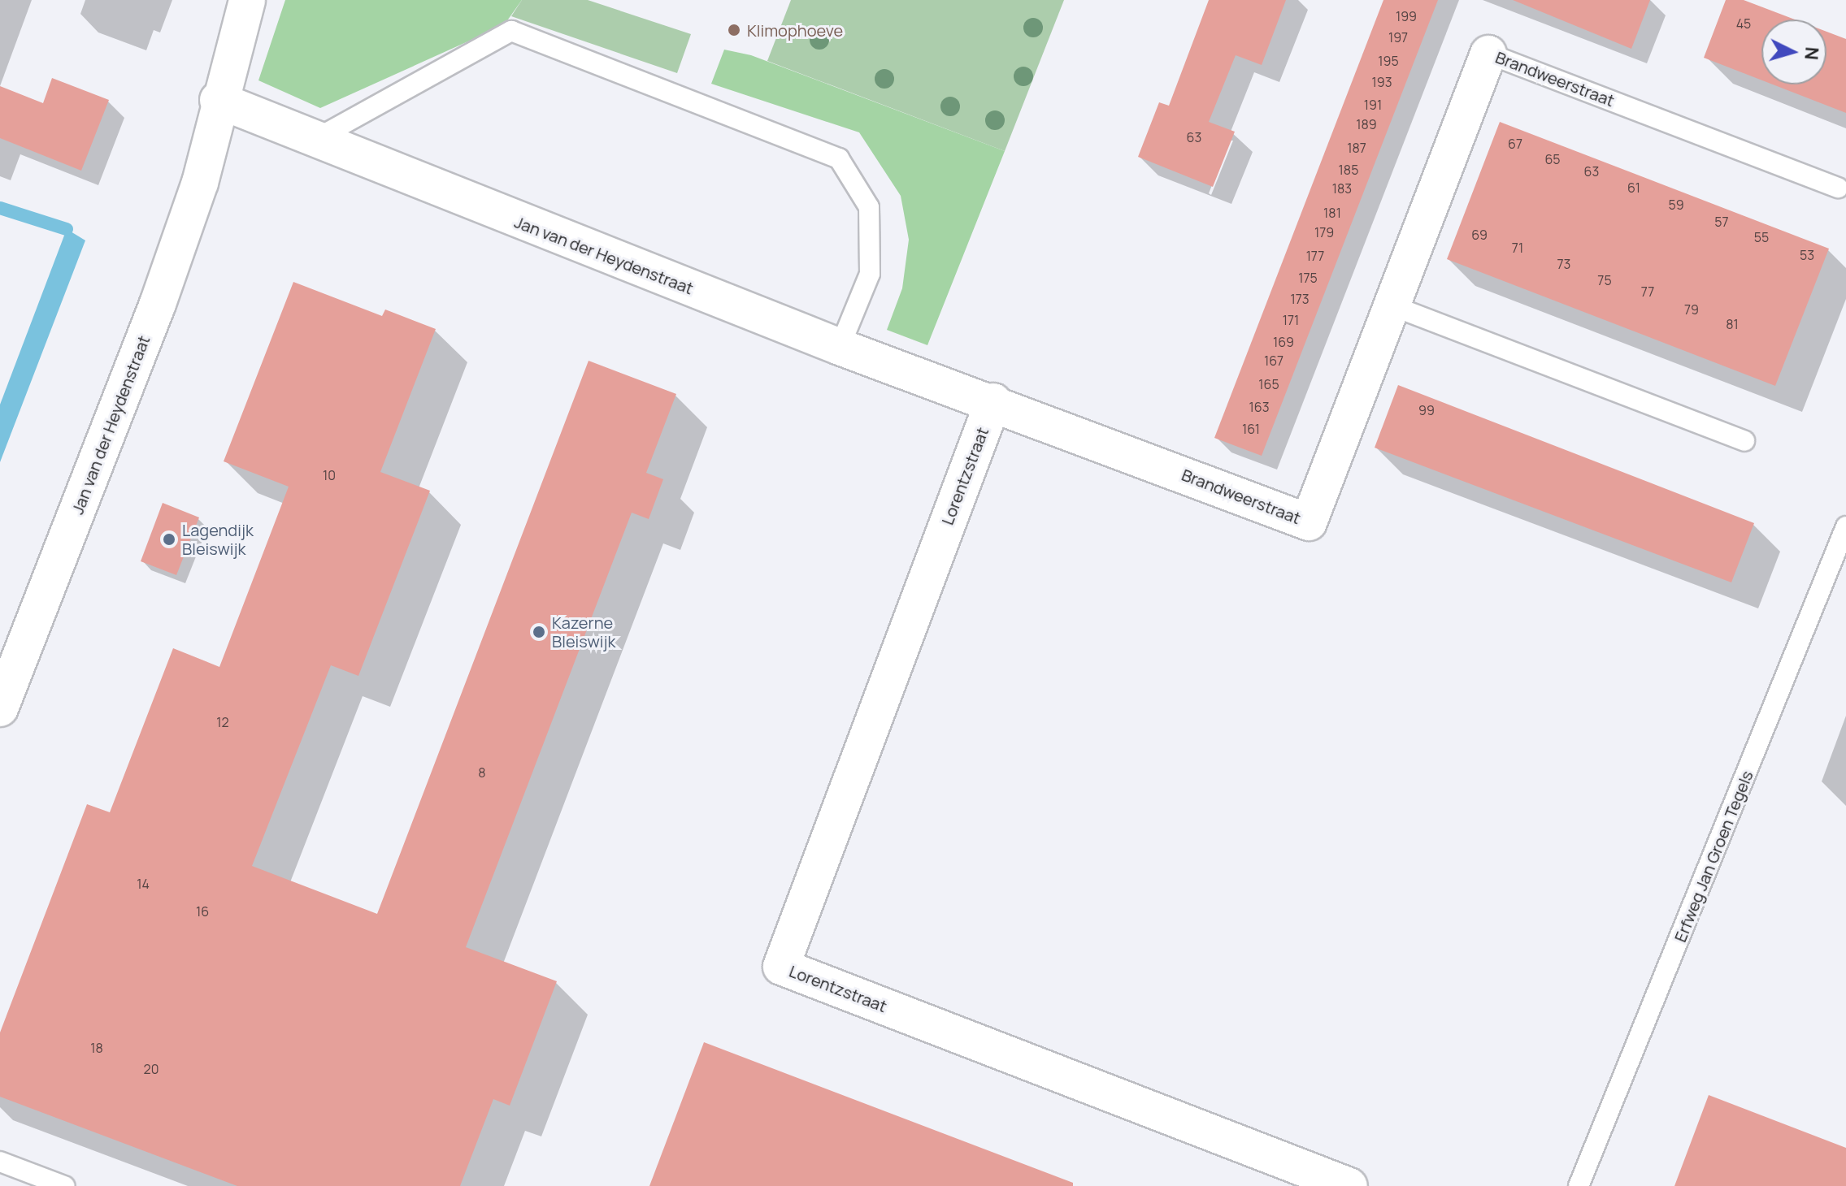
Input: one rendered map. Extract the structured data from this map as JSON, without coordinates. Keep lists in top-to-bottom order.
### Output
{
  "streets": {
    "street": ["Brandweerstraat", "Jan van der Heydenstraat", "Lorentzstraat"],
    "lane": ["Erfweg Jan Groen Tegels"]
  },
  "crossings": [
    ["Brandweerstraat", "Jan van der Heydenstraat"],
    ["Brandweerstraat", "Lorentzstraat"],
    ["Jan van der Heydenstraat", "Lorentzstraat"]
  ],
  "places": ["Klimophoeve", "Lagendijk Bleiswijk", "Kazerne Bleiswijk"],
  "house_numbers": [
    "199",
    "45",
    "197",
    "195",
    "193",
    "191",
    "189",
    "63",
    "67",
    "187",
    "65",
    "185",
    "63",
    "61",
    "183",
    "59",
    "181",
    "57",
    "179",
    "69",
    "55",
    "71",
    "53",
    "177",
    "73",
    "175",
    "75",
    "77",
    "173",
    "79",
    "171",
    "81",
    "169",
    "167",
    "165",
    "163",
    "99",
    "161",
    "10",
    "12",
    "8",
    "14",
    "16",
    "18",
    "20"
  ],
  "north": "right"
}
